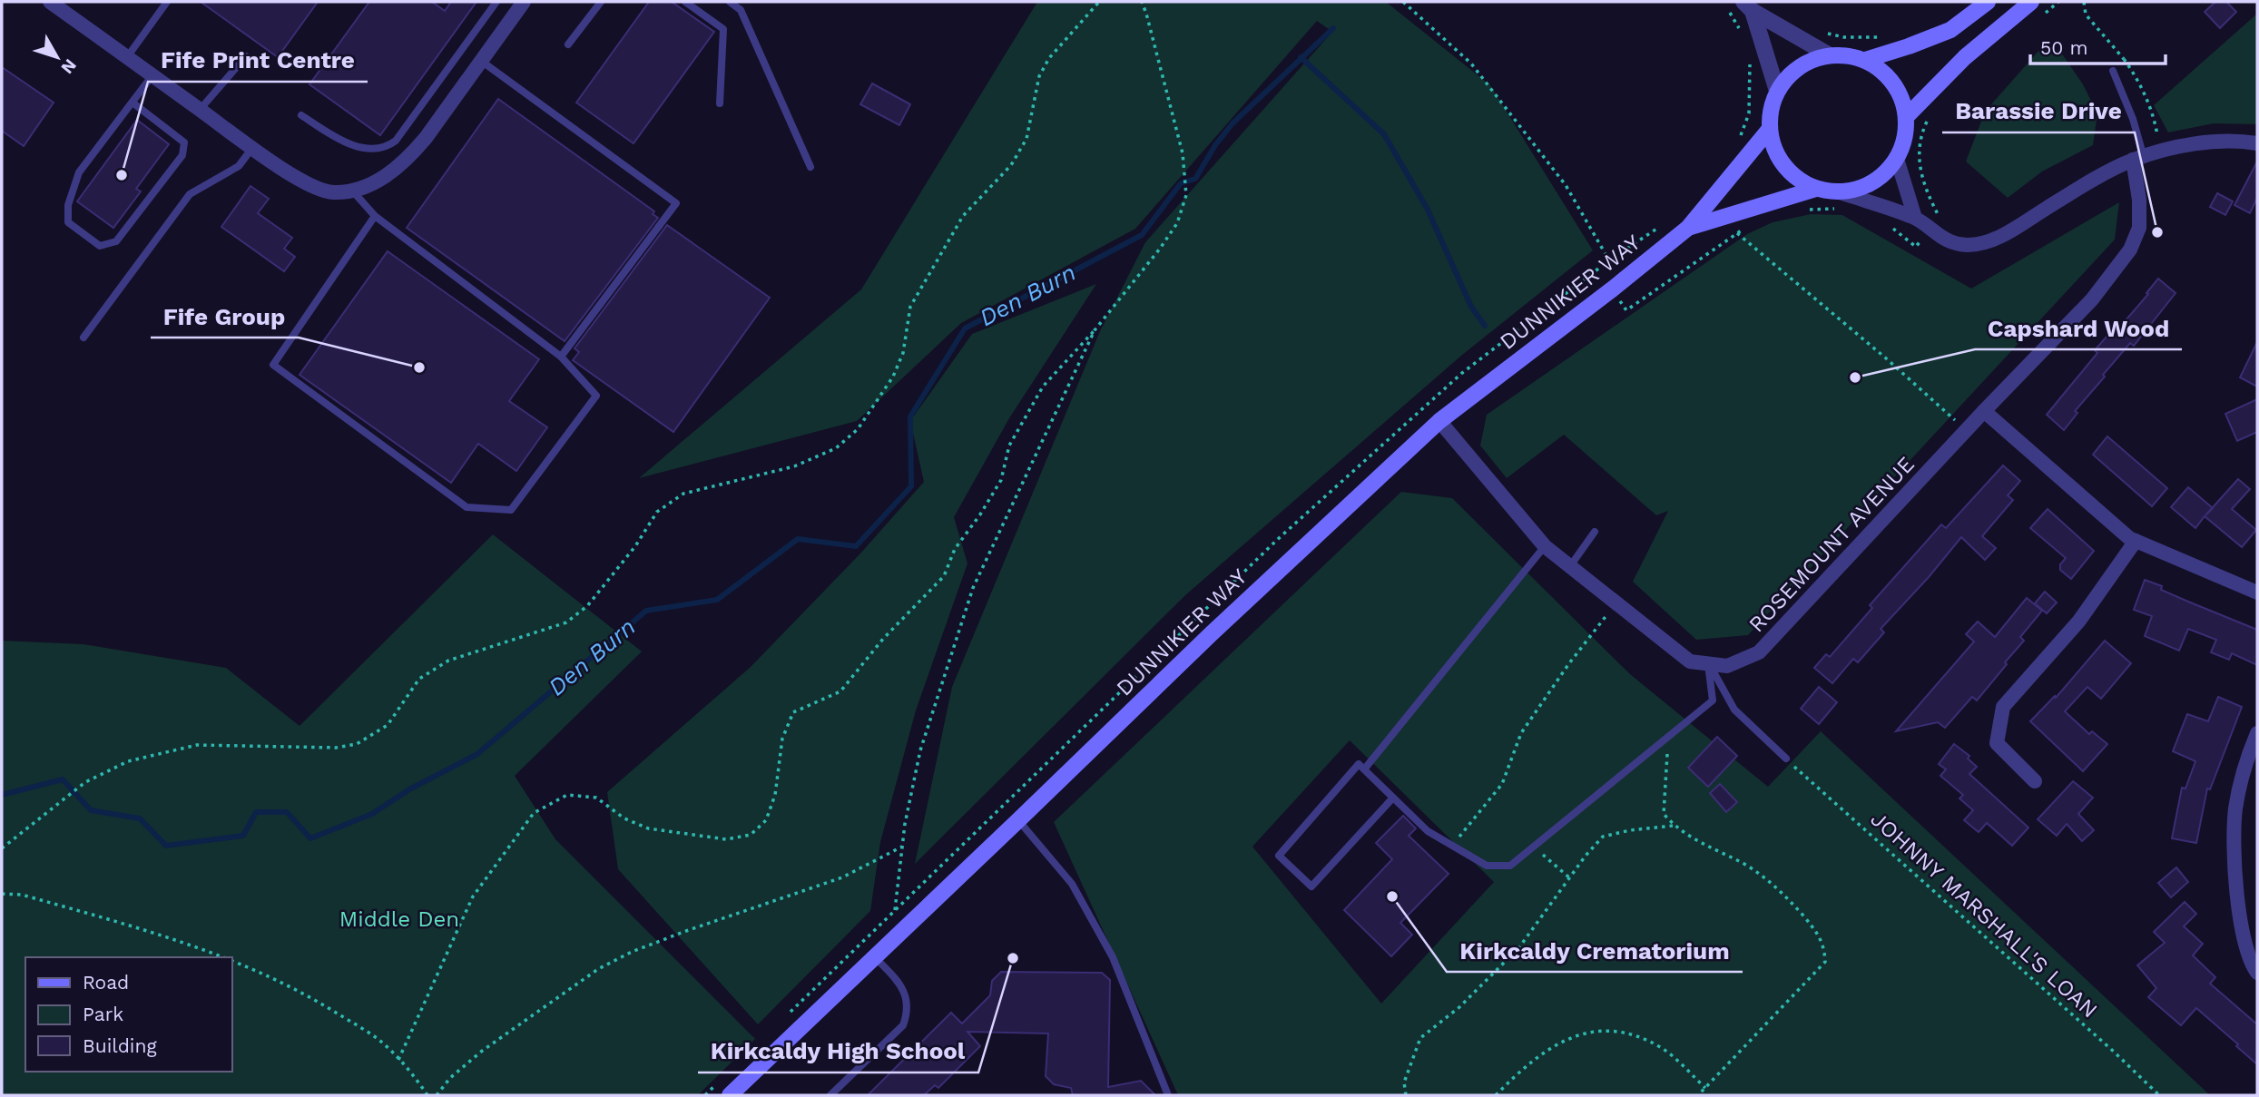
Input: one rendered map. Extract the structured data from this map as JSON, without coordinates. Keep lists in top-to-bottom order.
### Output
{
  "streets": {
    "main road": ["DUNNIKIER WAY"],
    "street": ["ROSEMOUNT AVENUE"],
    "path": ["JOHNNY MARSHALL'S LOAN"]
  },
  "crossings": [
    ["DUNNIKIER WAY", "ROSEMOUNT AVENUE"]
  ],
  "water": ["Den Burn"],
  "parks": ["Middle Den"],
  "places": [
    "Fife Print Centre",
    "Barassie Drive",
    "Fife Group",
    "Capshard Wood",
    "Kirkcaldy Crematorium",
    "Kirkcaldy High School"
  ],
  "legend": ["Road", "Park", "Building"],
  "scale_bar": "50 m",
  "north": "bottom right"
}
